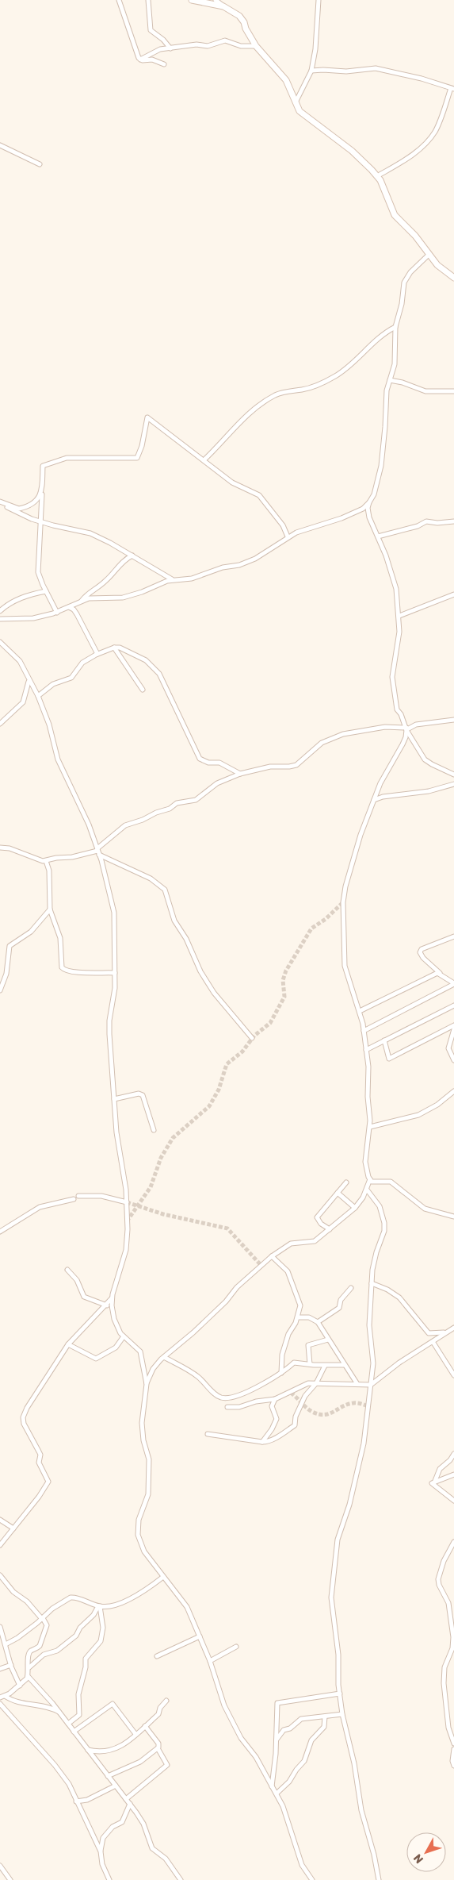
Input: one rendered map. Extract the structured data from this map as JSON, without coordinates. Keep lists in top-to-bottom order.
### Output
{
  "north": "bottom left"
}
